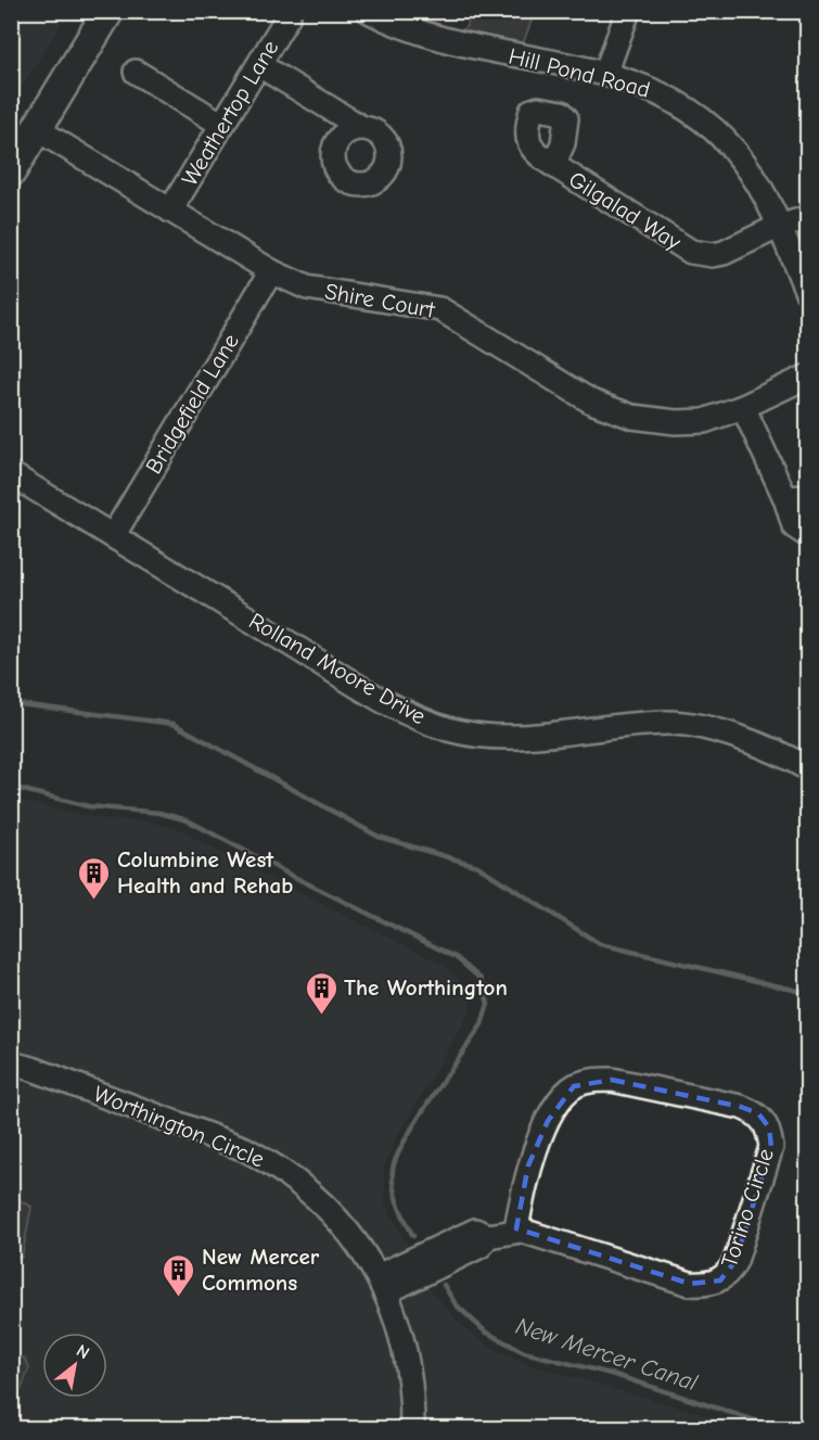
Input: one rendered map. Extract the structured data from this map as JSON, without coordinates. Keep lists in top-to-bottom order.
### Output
{
  "streets": {
    "street": [
      "Hill Pond Road",
      "Weathertop Lane",
      "Gilgalad Way",
      "Shire Court",
      "Bridgefield Lane",
      "Rolland Moore Drive",
      "Worthington Circle",
      "Torino Circle"
    ]
  },
  "crossings": [
    ["Hill Pond Road", "Gilgalad Way"],
    ["Weathertop Lane", "Shire Court"],
    ["Shire Court", "Bridgefield Lane"],
    ["Bridgefield Lane", "Rolland Moore Drive"]
  ],
  "water": ["New Mercer Canal"],
  "places": {
    "building": ["Columbine West Health and Rehab", "The Worthington", "New Mercer Commons"]
  },
  "north": "top right"
}
